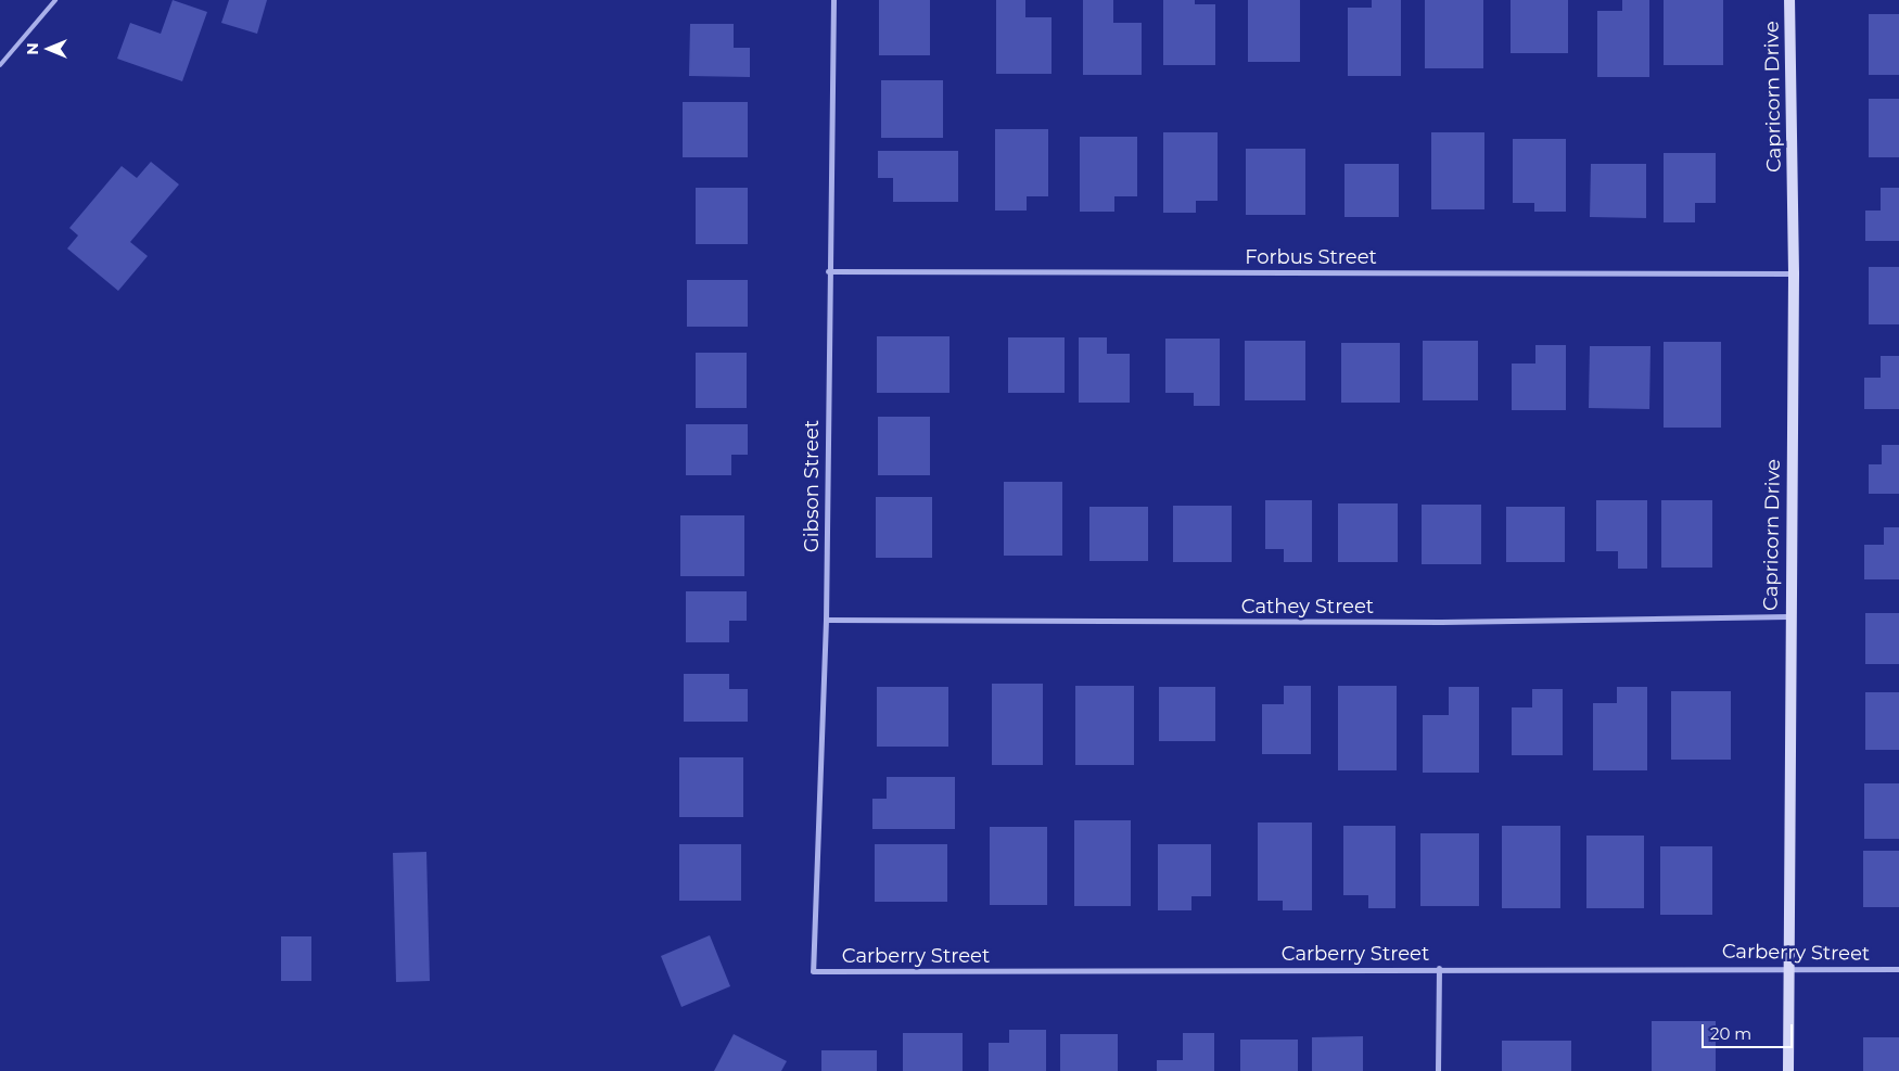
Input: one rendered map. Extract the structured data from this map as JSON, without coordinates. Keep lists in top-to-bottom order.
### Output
{
  "streets": {
    "street": [
      "Capricorn Drive",
      "Forbus Street",
      "Gibson Street",
      "Cathey Street",
      "Carberry Street"
    ]
  },
  "crossings": [
    ["Capricorn Drive", "Forbus Street"],
    ["Capricorn Drive", "Cathey Street"],
    ["Capricorn Drive", "Carberry Street"],
    ["Forbus Street", "Gibson Street"],
    ["Gibson Street", "Cathey Street"],
    ["Gibson Street", "Carberry Street"]
  ],
  "scale_bar": "20 m",
  "north": "left"
}
